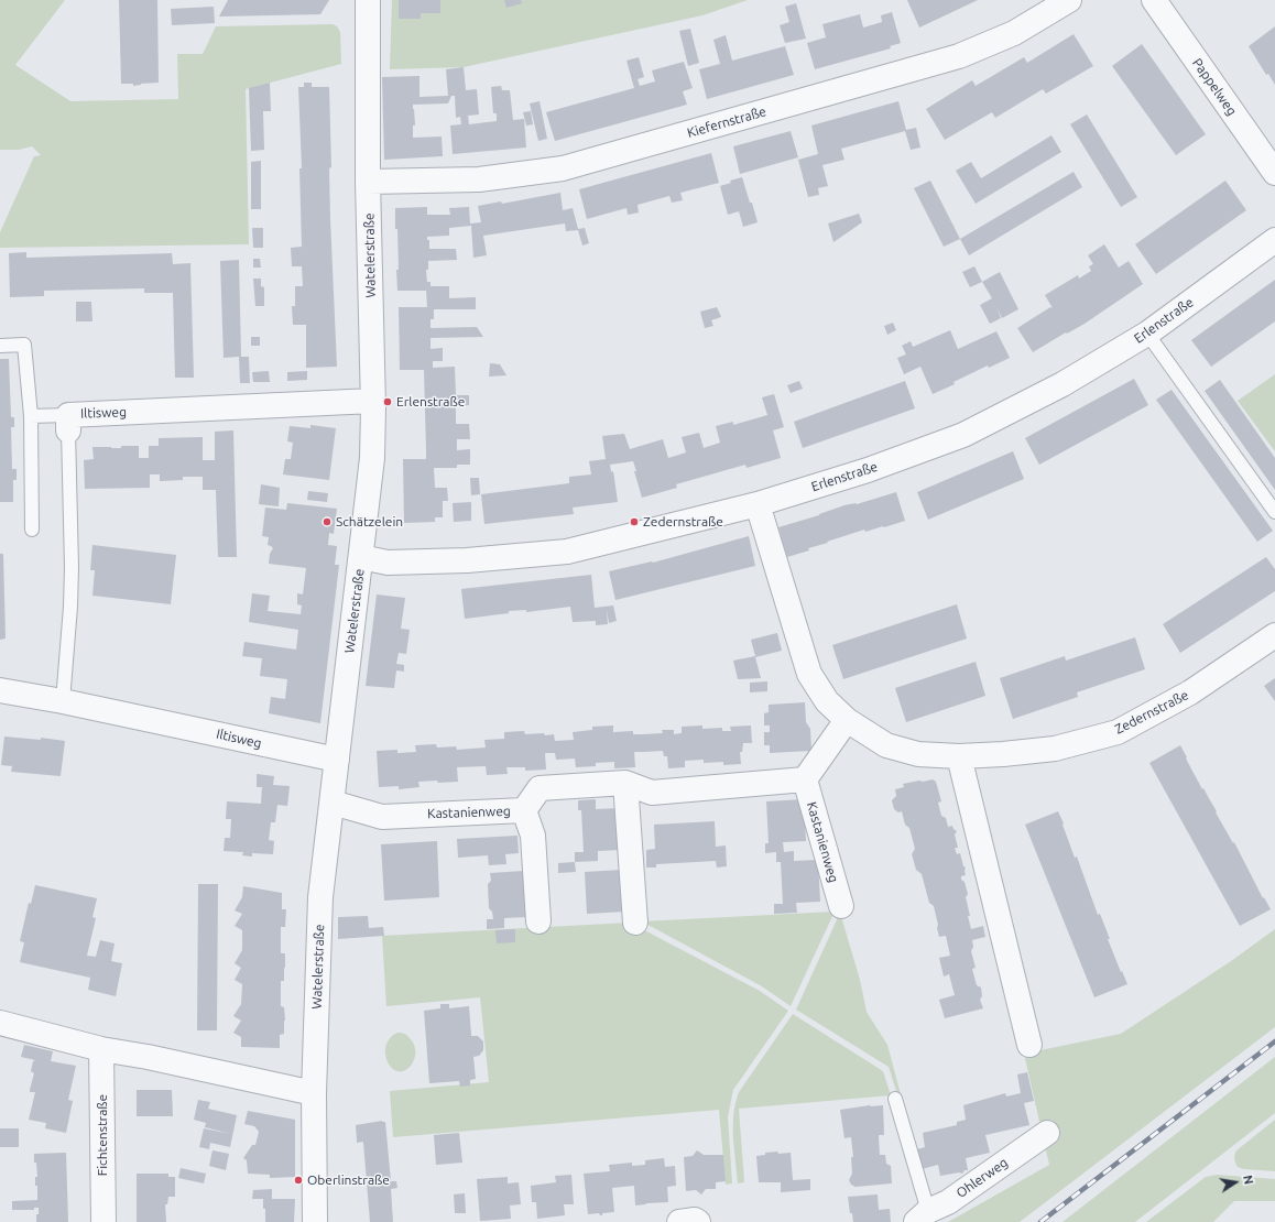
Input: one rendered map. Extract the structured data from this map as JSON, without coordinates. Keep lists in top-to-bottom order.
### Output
{
  "streets": {
    "street": [
      "Pappelweg",
      "Kiefernstraße",
      "Watelerstraße",
      "Erlenstraße",
      "Iltisweg",
      "Zedernstraße",
      "Kastanienweg",
      "Fichtenstraße",
      "Ohlerweg"
    ]
  },
  "crossings": [
    ["Kiefernstraße", "Watelerstraße"],
    ["Watelerstraße", "Erlenstraße"],
    ["Watelerstraße", "Iltisweg"],
    ["Watelerstraße", "Kastanienweg"],
    ["Erlenstraße", "Zedernstraße"]
  ],
  "places": [
    "Erlenstraße",
    "Schätzelein",
    "Zedernstraße",
    "Oberlinstraße"
  ],
  "north": "right"
}
